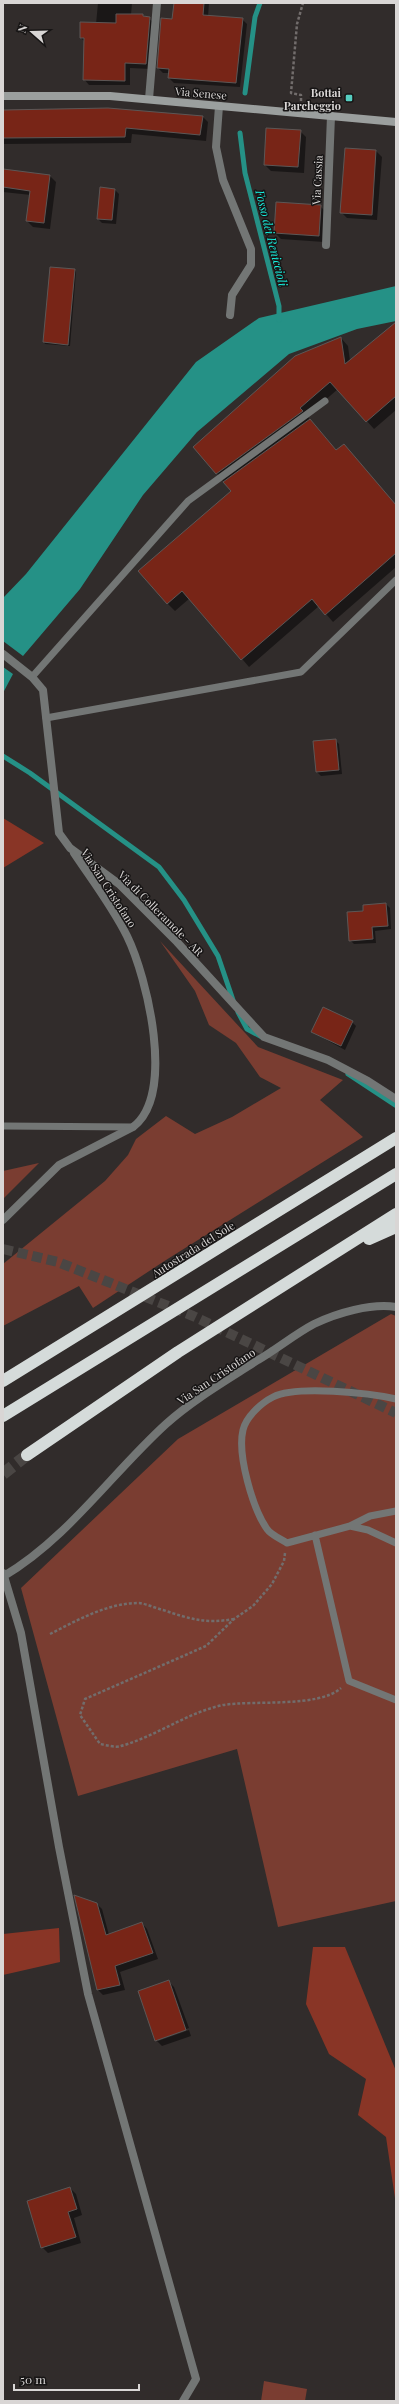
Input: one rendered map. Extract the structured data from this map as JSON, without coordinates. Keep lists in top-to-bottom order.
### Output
{
  "streets": {
    "highway": ["Autostrada del Sole"],
    "main road": ["Via Senese"],
    "street": ["Via Cassia", "Via San Cristofano", "Via di Colleramole - AR"]
  },
  "crossings": [
    ["Via Senese", "Via Cassia"],
    ["Via San Cristofano", "Via di Colleramole - AR"]
  ],
  "water": ["Fosso dei Reniccioli"],
  "places": {
    "transit": ["Bottai Parcheggio"]
  },
  "scale_bar": "50 m",
  "north": "left"
}
